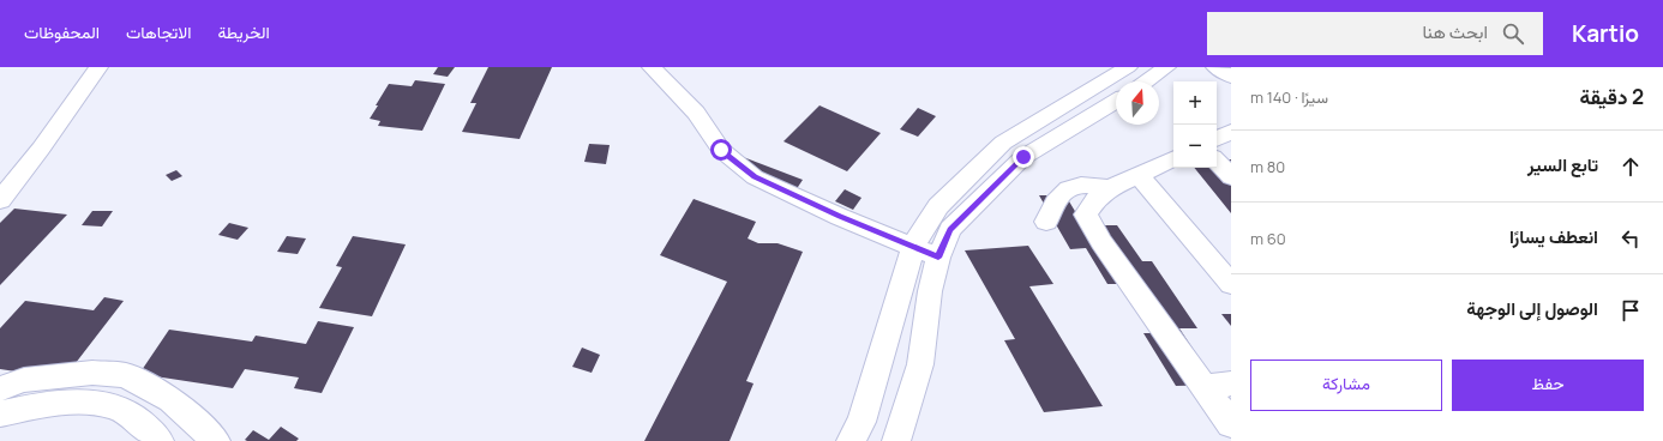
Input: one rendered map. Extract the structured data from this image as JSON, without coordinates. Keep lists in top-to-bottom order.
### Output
{
  "north": "top",
  "page": {
    "header": "Kartio",
    "search": "ابحث هنا",
    "nav": ["الخريطة", "الاتجاهات", "المحفوظات"],
    "heading": ["2 دقيقة", "سيرًا · 140 m"],
    "map_buttons": ["+", "−"],
    "list": [
      ["تابع السير", "80 m"],
      ["انعطف يسارًا", "60 m"],
      "الوصول إلى الوجهة"
    ],
    "buttons": ["حفظ", "مشاركة"]
  }
}
